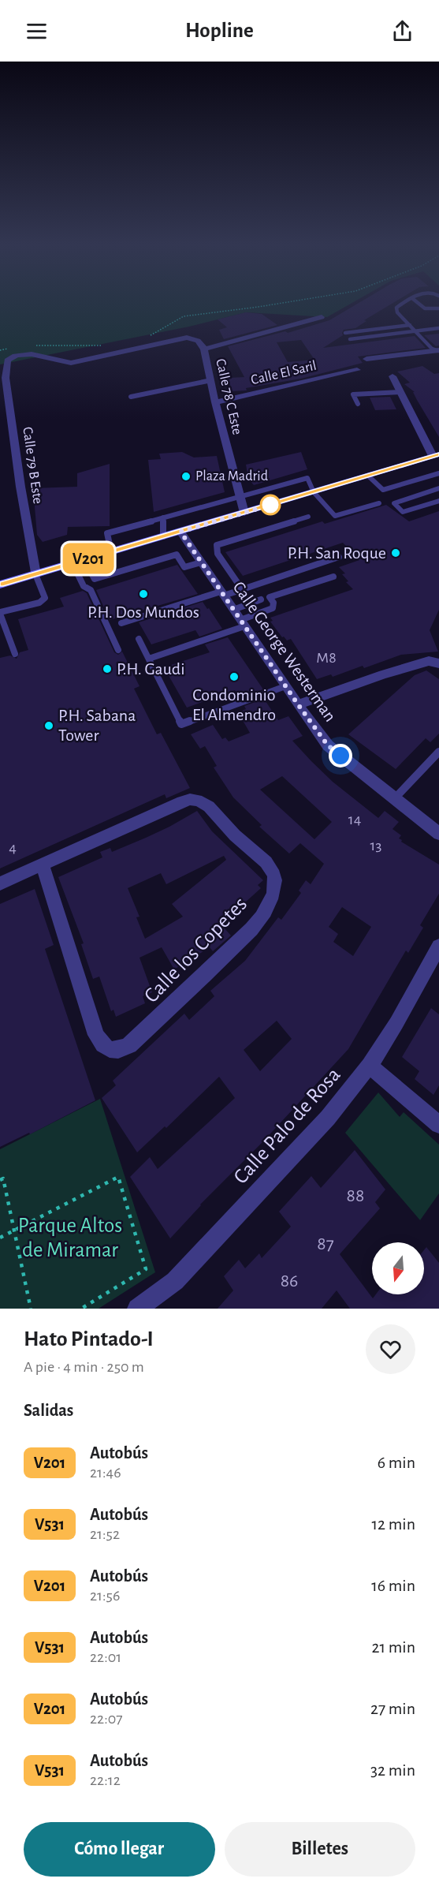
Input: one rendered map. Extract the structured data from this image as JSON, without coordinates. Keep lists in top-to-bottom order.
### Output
{
  "streets": {
    "street": [
      "Calle El Saril",
      "Calle 78 C Este",
      "Calle 79 B Este",
      "Calle George Westerman",
      "Calle los Copetes",
      "Calle Palo de Rosa"
    ]
  },
  "crossings": [
    ["Calle El Saril", "Calle 78 C Este"],
    ["Calle 78 C Este", "Calle 79 B Este"]
  ],
  "parks": ["Parque Altos de Miramar"],
  "places": [
    "Plaza Madrid",
    "P.H. San Roque",
    "P.H. Dos Mundos",
    "P.H. Gaudi",
    "Condominio El Almendro",
    "P.H. Sabana Tower"
  ],
  "lines": ["bus line V201"],
  "house_numbers": [
    "M8",
    "14",
    "13",
    "4",
    "88",
    "87",
    "86"
  ],
  "north": "bottom",
  "page": {
    "header": "Hopline",
    "on_map": "V201",
    "heading": [
      ["Hato Pintado-I", "A pie · 4 min · 250 m"],
      "Salidas"
    ],
    "list": [
      {
        "mark": "V201",
        "name": "Autobús",
        "note": "21:46",
        "value": "6 min"
      },
      {
        "mark": "V531",
        "name": "Autobús",
        "note": "21:52",
        "value": "12 min"
      },
      {
        "mark": "V201",
        "name": "Autobús",
        "note": "21:56",
        "value": "16 min"
      },
      {
        "mark": "V531",
        "name": "Autobús",
        "note": "22:01",
        "value": "21 min"
      },
      {
        "mark": "V201",
        "name": "Autobús",
        "note": "22:07",
        "value": "27 min"
      },
      {
        "mark": "V531",
        "name": "Autobús",
        "note": "22:12",
        "value": "32 min"
      }
    ],
    "buttons": ["Cómo llegar", "Billetes"]
  }
}
